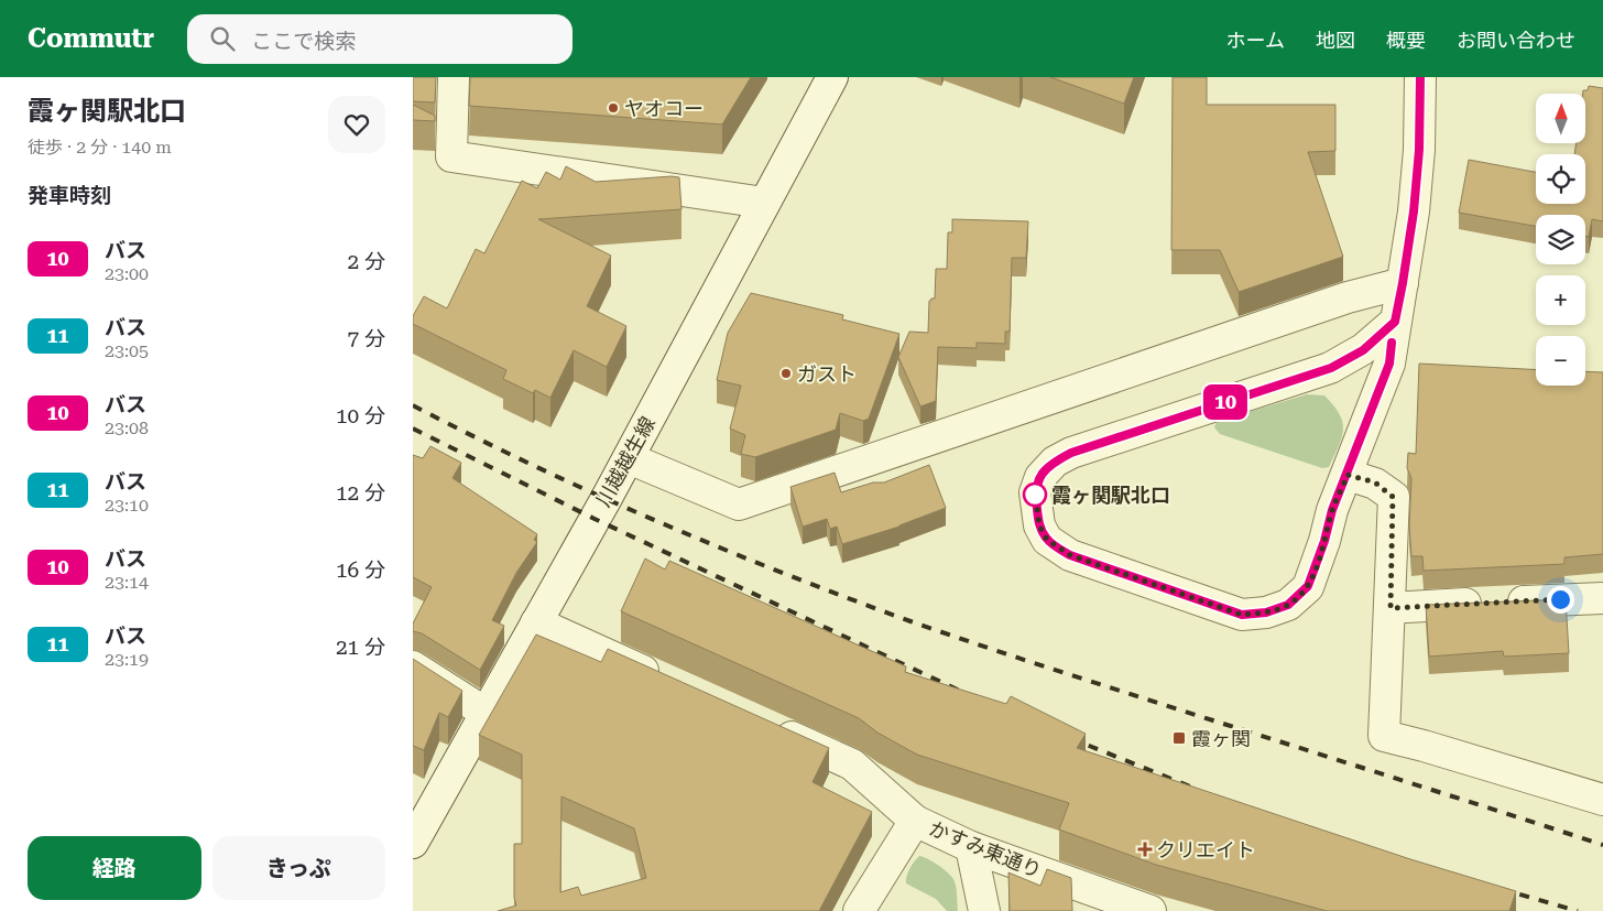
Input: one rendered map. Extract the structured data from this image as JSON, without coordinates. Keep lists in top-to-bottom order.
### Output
{
  "streets": {
    "street": ["川越越生線", "かすみ東通り"]
  },
  "places": {
    "other": ["ヤオコー", "ガスト", "霞ヶ関駅北口"],
    "transit": ["霞ヶ関"],
    "health": ["クリエイト"]
  },
  "lines": ["bus line 10"],
  "north": "top",
  "page": {
    "header": "Commutr",
    "search": "ここで検索",
    "nav": [
      "ホーム",
      "地図",
      "概要",
      "お問い合わせ"
    ],
    "heading": [
      ["霞ヶ関駅北口", "徒歩 · 2 分 · 140 m"],
      "発車時刻"
    ],
    "on_map": "10",
    "map_buttons": ["+", "−"],
    "list": [
      {
        "mark": "10",
        "name": "バス",
        "note": "23:00",
        "value": "2 分"
      },
      {
        "mark": "11",
        "name": "バス",
        "note": "23:05",
        "value": "7 分"
      },
      {
        "mark": "10",
        "name": "バス",
        "note": "23:08",
        "value": "10 分"
      },
      {
        "mark": "11",
        "name": "バス",
        "note": "23:10",
        "value": "12 分"
      },
      {
        "mark": "10",
        "name": "バス",
        "note": "23:14",
        "value": "16 分"
      },
      {
        "mark": "11",
        "name": "バス",
        "note": "23:19",
        "value": "21 分"
      }
    ],
    "buttons": ["経路", "きっぷ"]
  }
}
